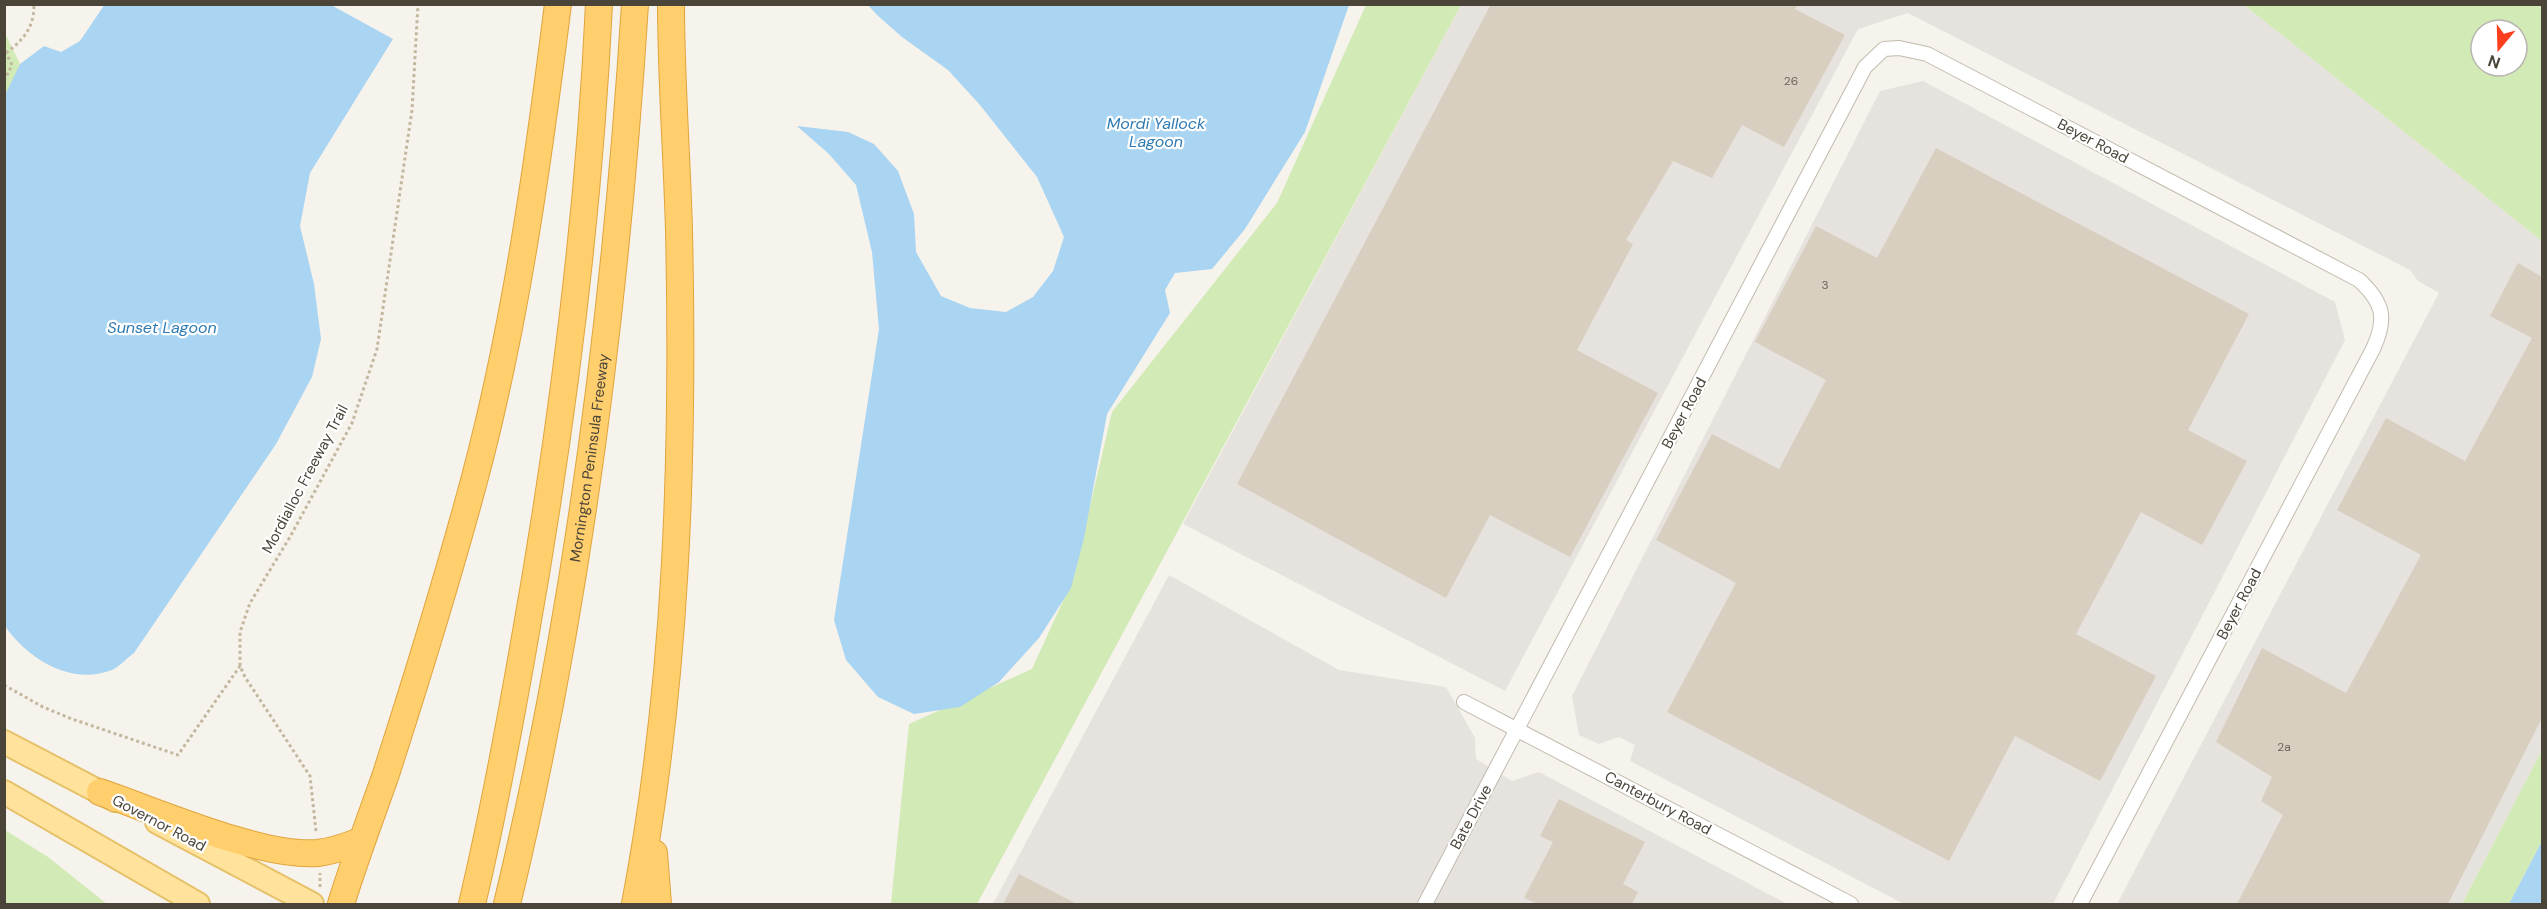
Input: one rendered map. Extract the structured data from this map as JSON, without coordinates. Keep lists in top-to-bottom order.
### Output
{
  "streets": {
    "highway": ["Mornington Peninsula Freeway"],
    "main road": ["Governor Road"],
    "street": ["Beyer Road", "Canterbury Road", "Bate Drive"],
    "path": ["Mordialloc Freeway Trail"]
  },
  "crossings": [
    ["Beyer Road", "Canterbury Road"],
    ["Beyer Road", "Bate Drive"],
    ["Canterbury Road", "Bate Drive"]
  ],
  "water": ["Mordi Yallock Lagoon", "Sunset Lagoon"],
  "house_numbers": ["26", "3", "2a"],
  "north": "bottom"
}
